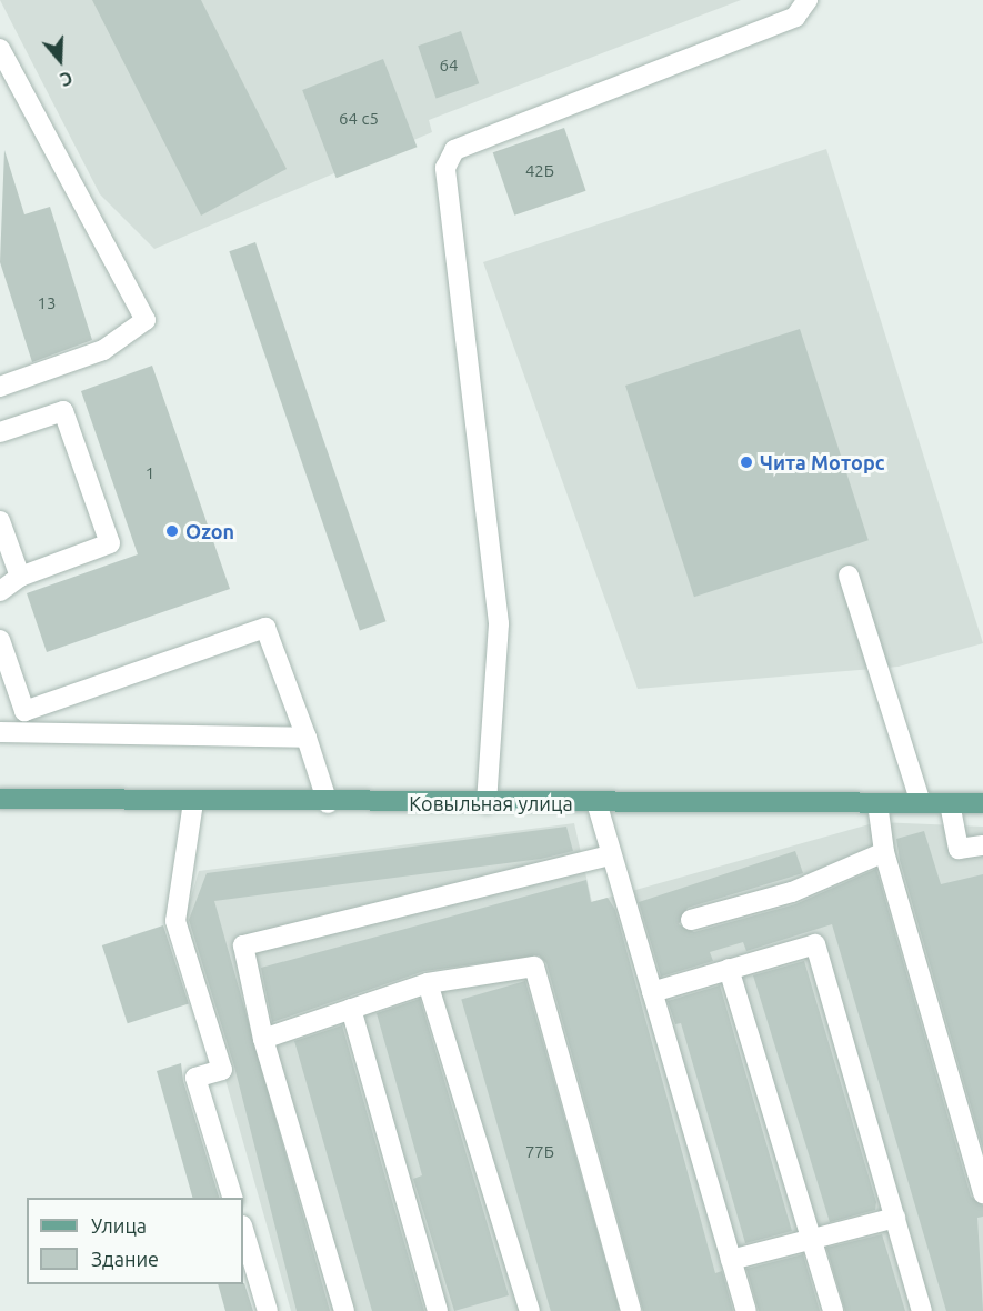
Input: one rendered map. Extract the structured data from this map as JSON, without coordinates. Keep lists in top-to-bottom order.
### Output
{
  "streets": {
    "main road": ["Ковыльная улица"]
  },
  "places": ["Чита Моторс", "Ozon"],
  "house_numbers": [
    "64",
    "64 с5",
    "42Б",
    "13",
    "1",
    "77Б"
  ],
  "legend": ["Улица", "Здание"],
  "north": "bottom"
}
